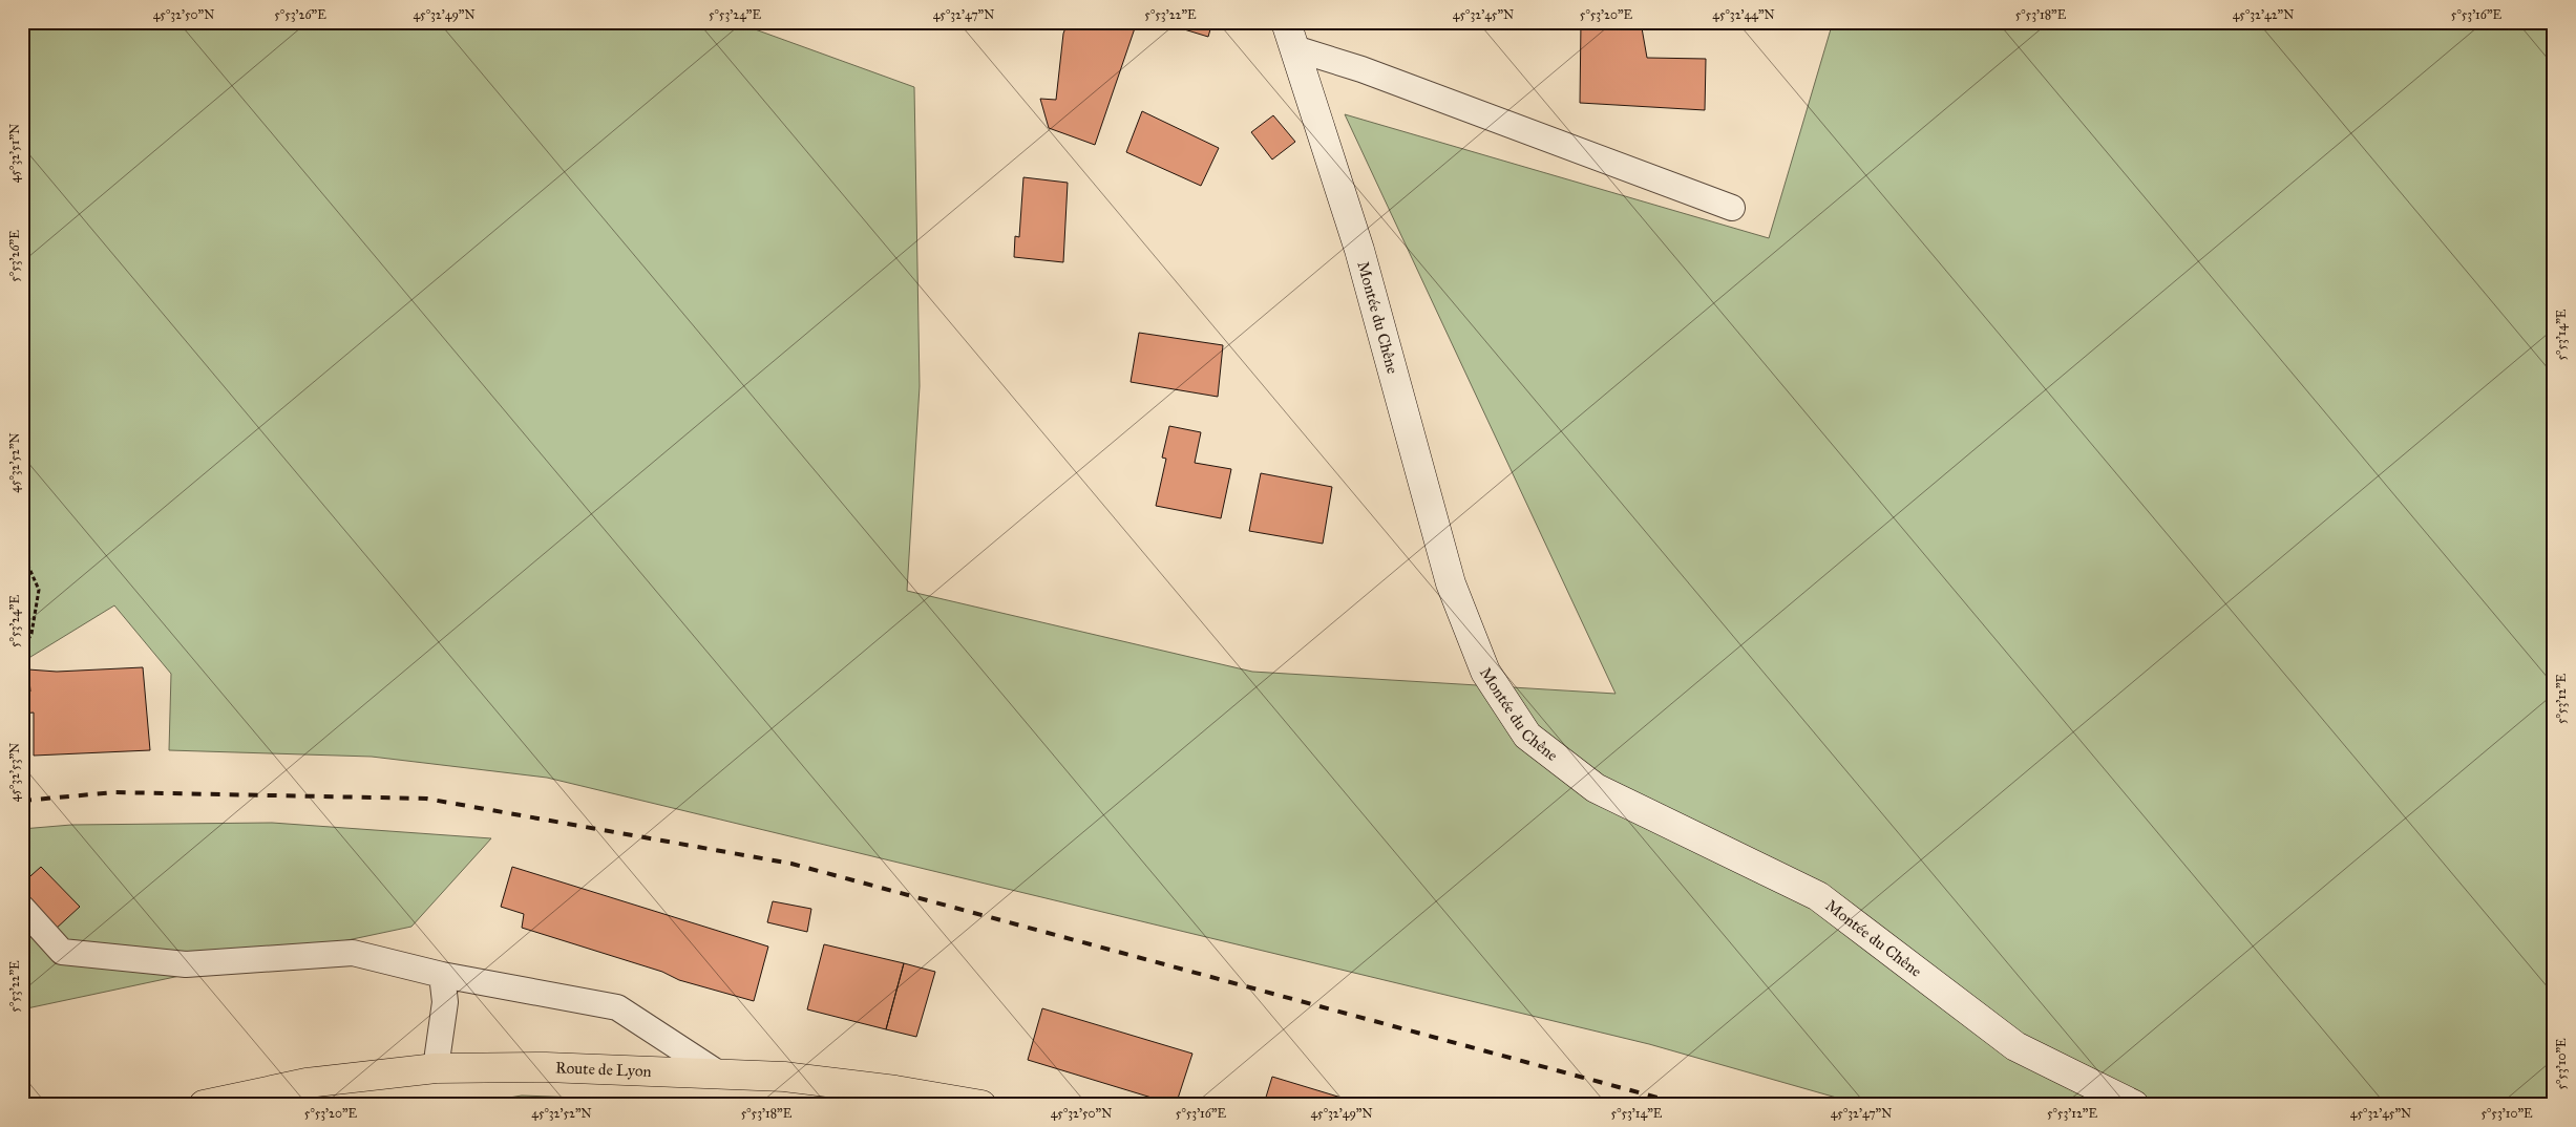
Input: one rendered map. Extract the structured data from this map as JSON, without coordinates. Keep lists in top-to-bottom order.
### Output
{
  "streets": {
    "main road": ["Route de Lyon"],
    "street": ["Montée du Chêne"]
  },
  "coordinates": [
    "45°32'50\"N",
    "5°53'26\"E",
    "45°32'49\"N",
    "5°53'24\"E",
    "45°32'47\"N",
    "5°53'22\"E",
    "45°32'45\"N",
    "5°53'20\"E",
    "45°32'44\"N",
    "5°53'18\"E",
    "45°32'42\"N",
    "5°53'16\"E",
    "45°32'51\"N",
    "5°53'14\"E",
    "45°32'52\"N",
    "5°53'12\"E",
    "45°32'53\"N",
    "5°53'10\"E"
  ]
}
